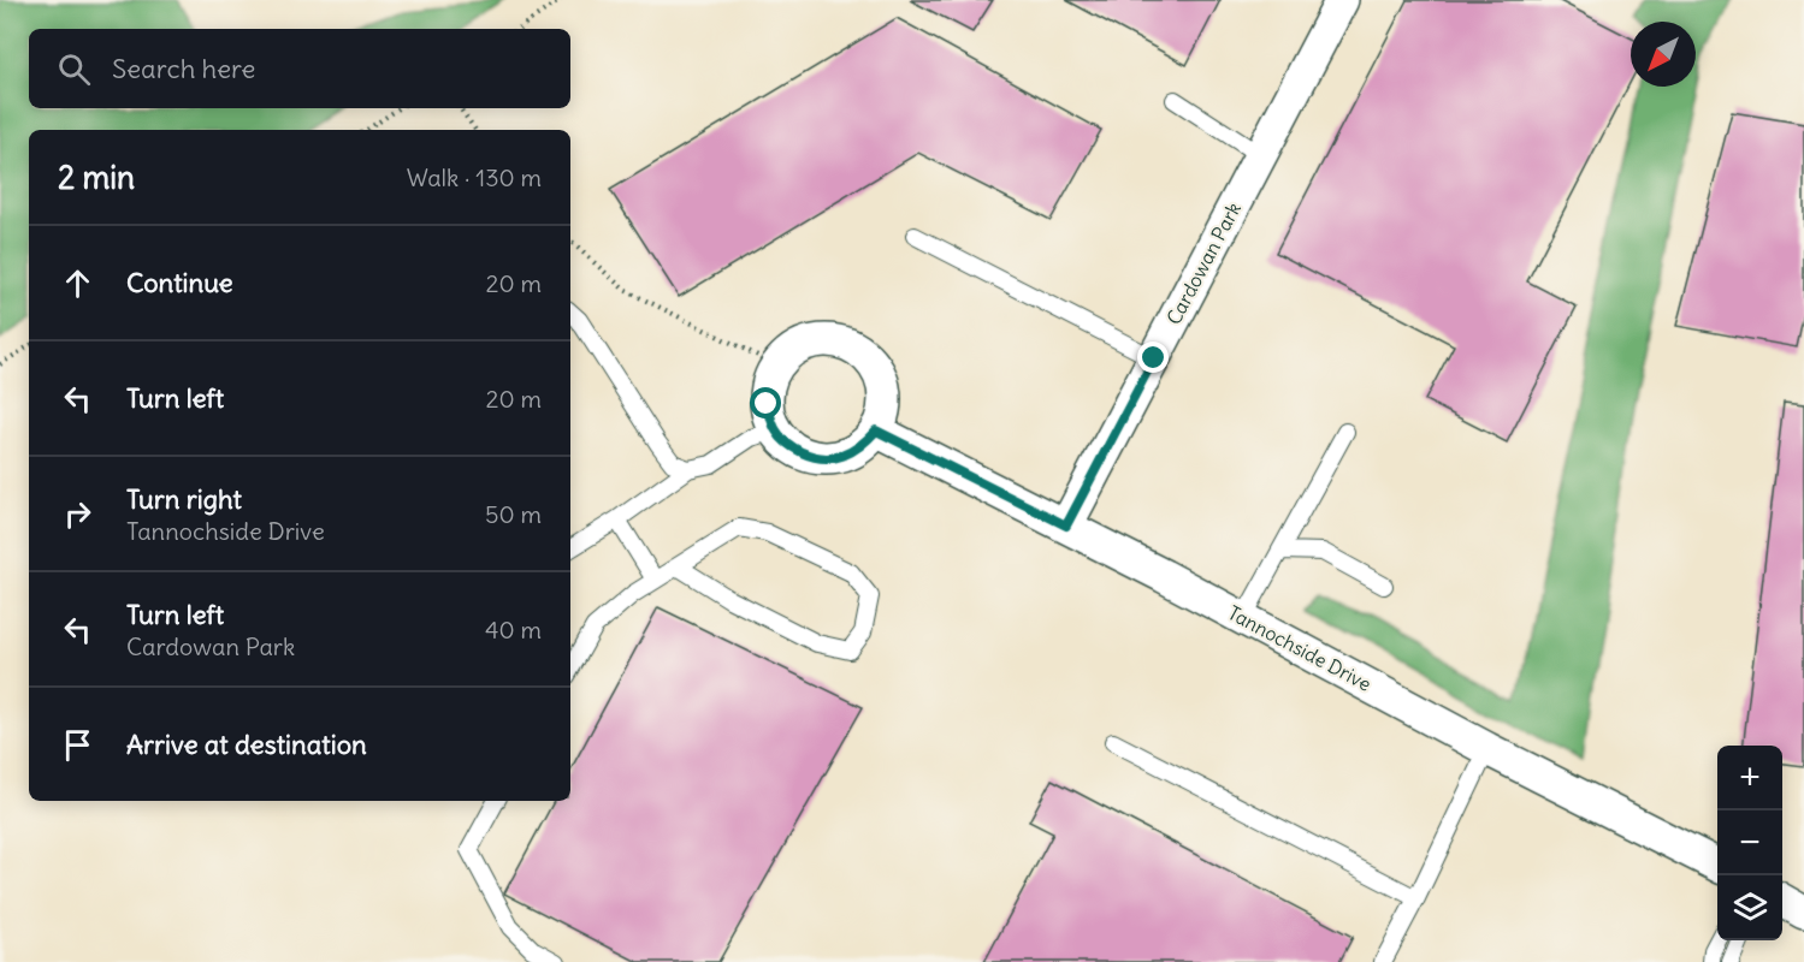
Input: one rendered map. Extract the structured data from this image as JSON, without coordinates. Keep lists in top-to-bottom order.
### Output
{
  "streets": {
    "street": ["Cardowan Park", "Tannochside Drive"]
  },
  "crossings": [
    ["Cardowan Park", "Tannochside Drive"]
  ],
  "north": "bottom left",
  "page": {
    "search": "Search here",
    "heading": ["2 min", "Walk · 130 m"],
    "list": [
      ["Continue", "20 m"],
      ["Turn left", "20 m"],
      ["Turn right", "Tannochside Drive", "50 m"],
      ["Turn left", "Cardowan Park", "40 m"],
      "Arrive at destination"
    ],
    "map_buttons": ["+", "−"]
  }
}
